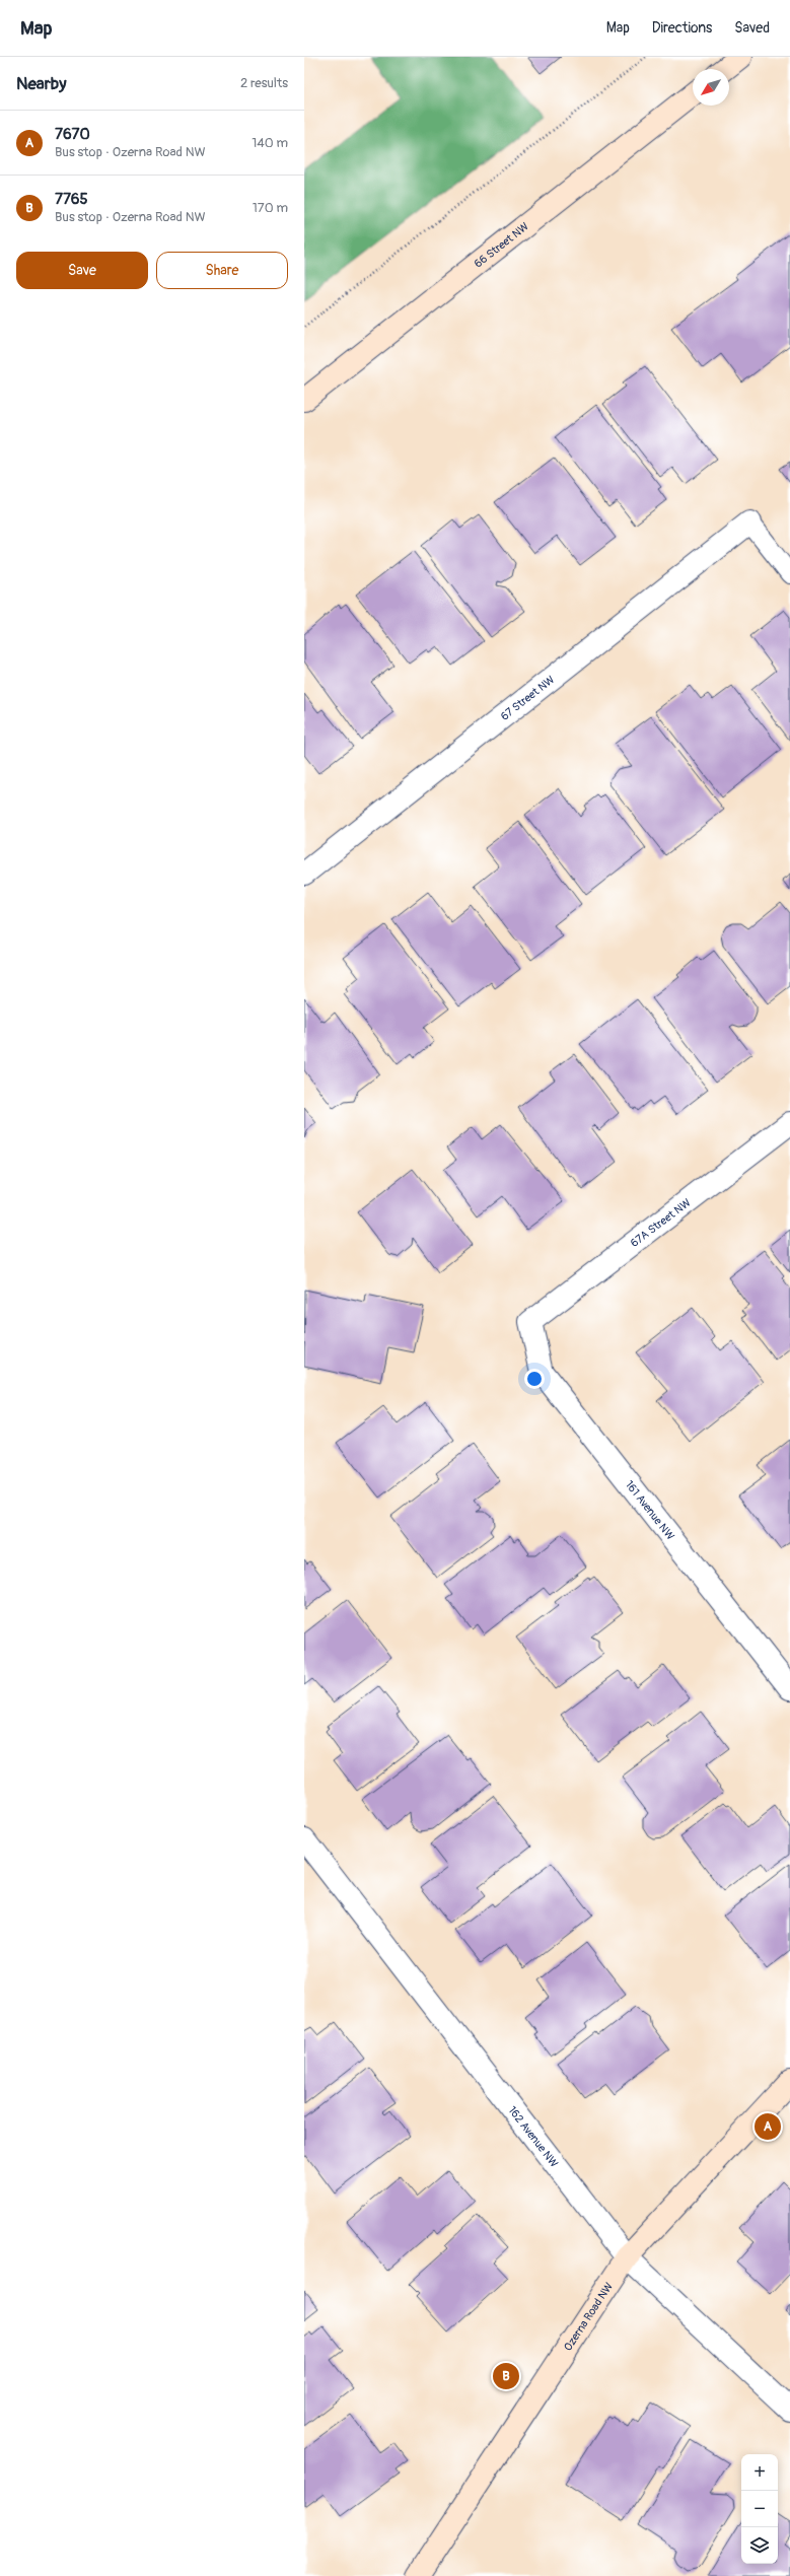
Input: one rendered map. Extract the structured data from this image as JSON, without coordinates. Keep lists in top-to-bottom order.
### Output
{
  "streets": {
    "street": [
      "66 Street NW",
      "67 Street NW",
      "67A Street NW",
      "161 Avenue NW",
      "162 Avenue NW",
      "Ozerna Road NW"
    ]
  },
  "crossings": [
    ["67A Street NW", "161 Avenue NW"],
    ["162 Avenue NW", "Ozerna Road NW"]
  ],
  "north": "bottom left",
  "page": {
    "header": "Map",
    "nav": ["Map", "Directions", "Saved"],
    "heading": ["Nearby", "2 results"],
    "list": [
      {
        "mark": "A",
        "name": "7670",
        "note": "Bus stop · Ozerna Road NW",
        "value": "140 m"
      },
      {
        "mark": "B",
        "name": "7765",
        "note": "Bus stop · Ozerna Road NW",
        "value": "170 m"
      }
    ],
    "buttons": ["Save", "Share"],
    "pins": ["A", "B"],
    "map_buttons": ["+", "−"]
  }
}
